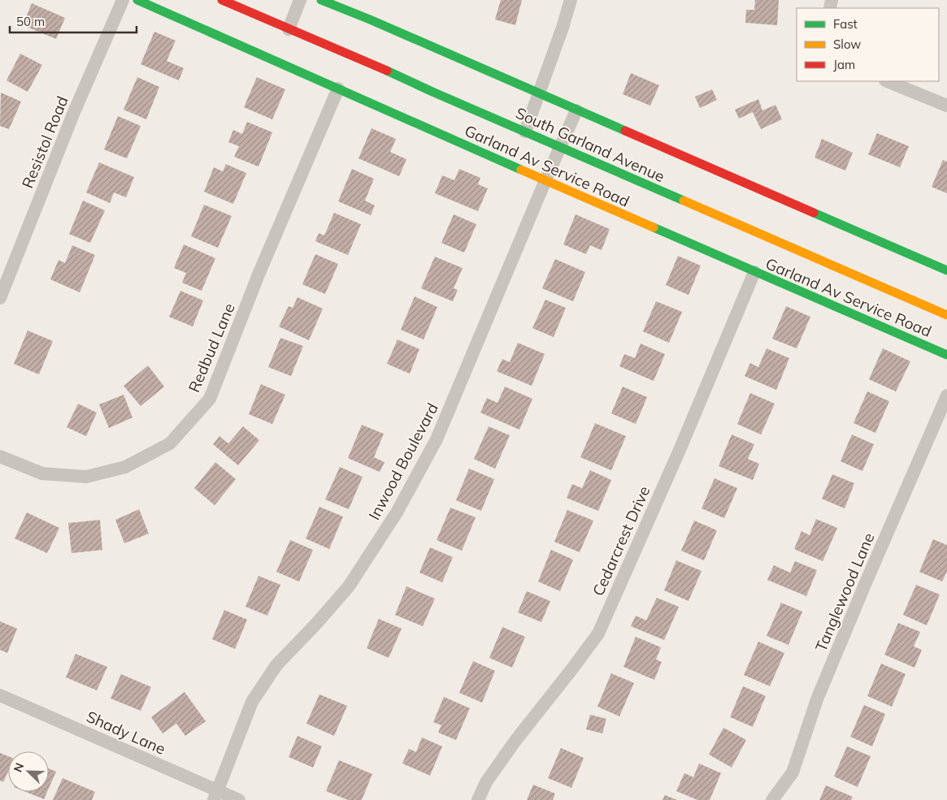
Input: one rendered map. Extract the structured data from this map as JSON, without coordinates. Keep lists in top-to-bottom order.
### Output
{
  "streets": {
    "main road": ["South Garland Avenue", "Garland Av Service Road"],
    "street": [
      "Resistol Road",
      "Redbud Lane",
      "Inwood Boulevard",
      "Cedarcrest Drive",
      "Tanglewood Lane",
      "Shady Lane"
    ]
  },
  "crossings": [
    ["South Garland Avenue", "Inwood Boulevard"],
    ["Garland Av Service Road", "Redbud Lane"],
    ["Garland Av Service Road", "Inwood Boulevard"],
    ["Garland Av Service Road", "Cedarcrest Drive"],
    ["Inwood Boulevard", "Shady Lane"]
  ],
  "legend": ["Fast", "Slow", "Jam"],
  "scale_bar": "50 m",
  "north": "top left"
}
